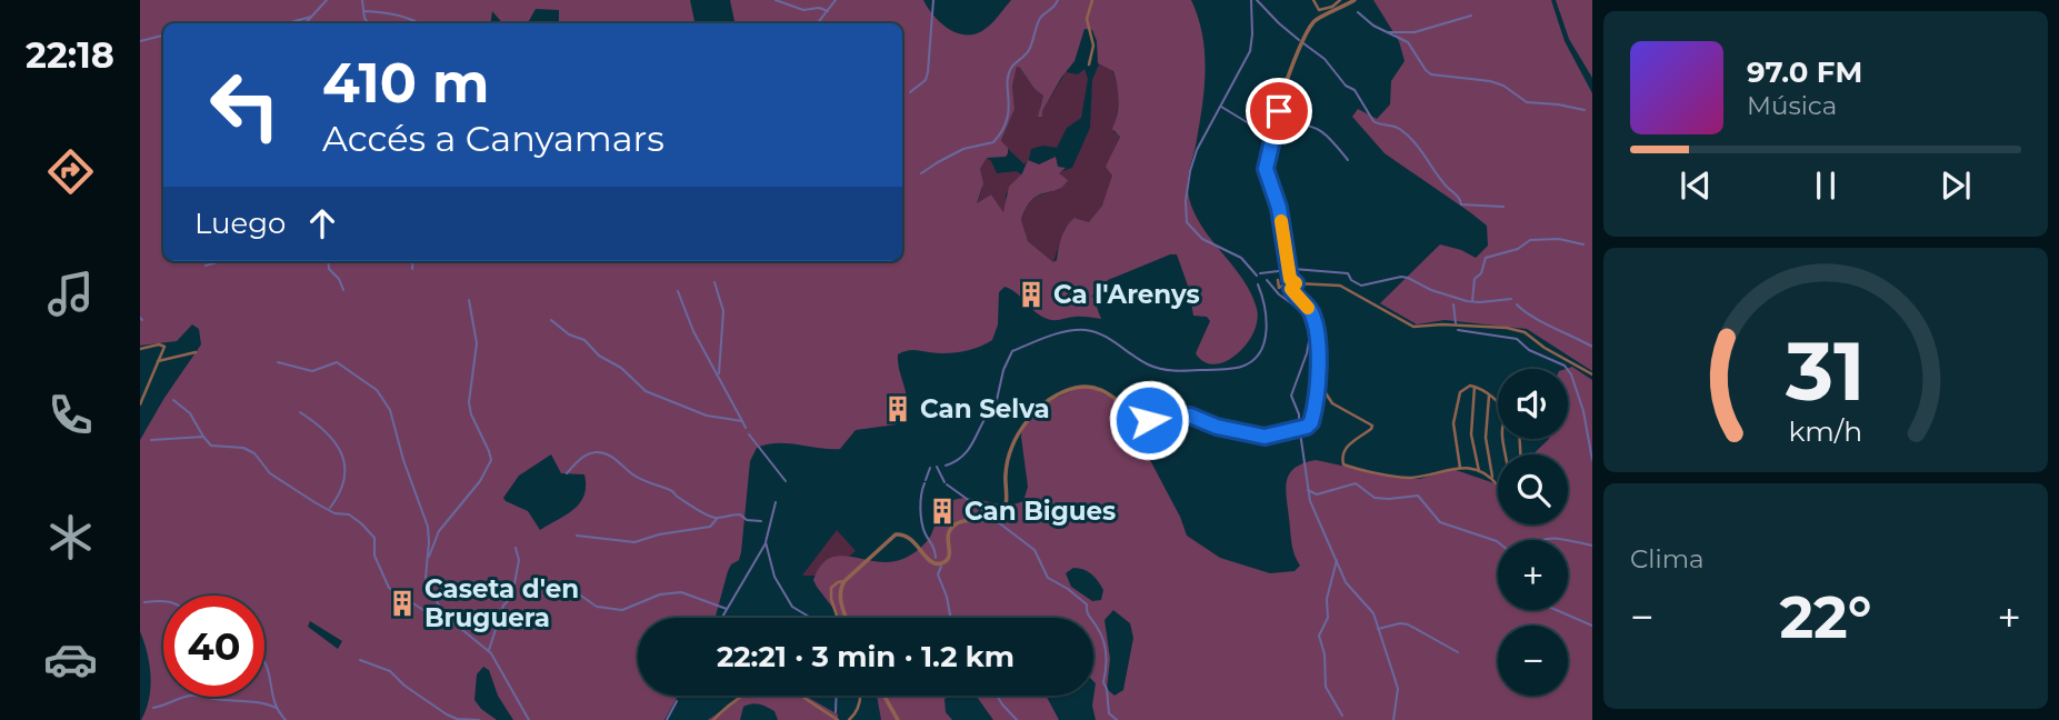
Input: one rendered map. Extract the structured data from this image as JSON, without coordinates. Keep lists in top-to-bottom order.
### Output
{
  "places": {
    "building": [
      "Ca l'Arenys",
      "Can Selva",
      "Can Bigues",
      "Caseta d'en Bruguera"
    ]
  },
  "page": {
    "tabs": "22:18",
    "turn": ["410 m", "Accés a Canyamars"],
    "song": ["97.0 FM", "Música"],
    "then": "Luego",
    "map_buttons": ["+", "−"],
    "tile": "Clima",
    "heat": ["−", "22°", "+"],
    "limit": "40",
    "trip": "22:21 · 3 min · 1.2 km",
    "gauge": ["31", "km/h"]
  }
}
